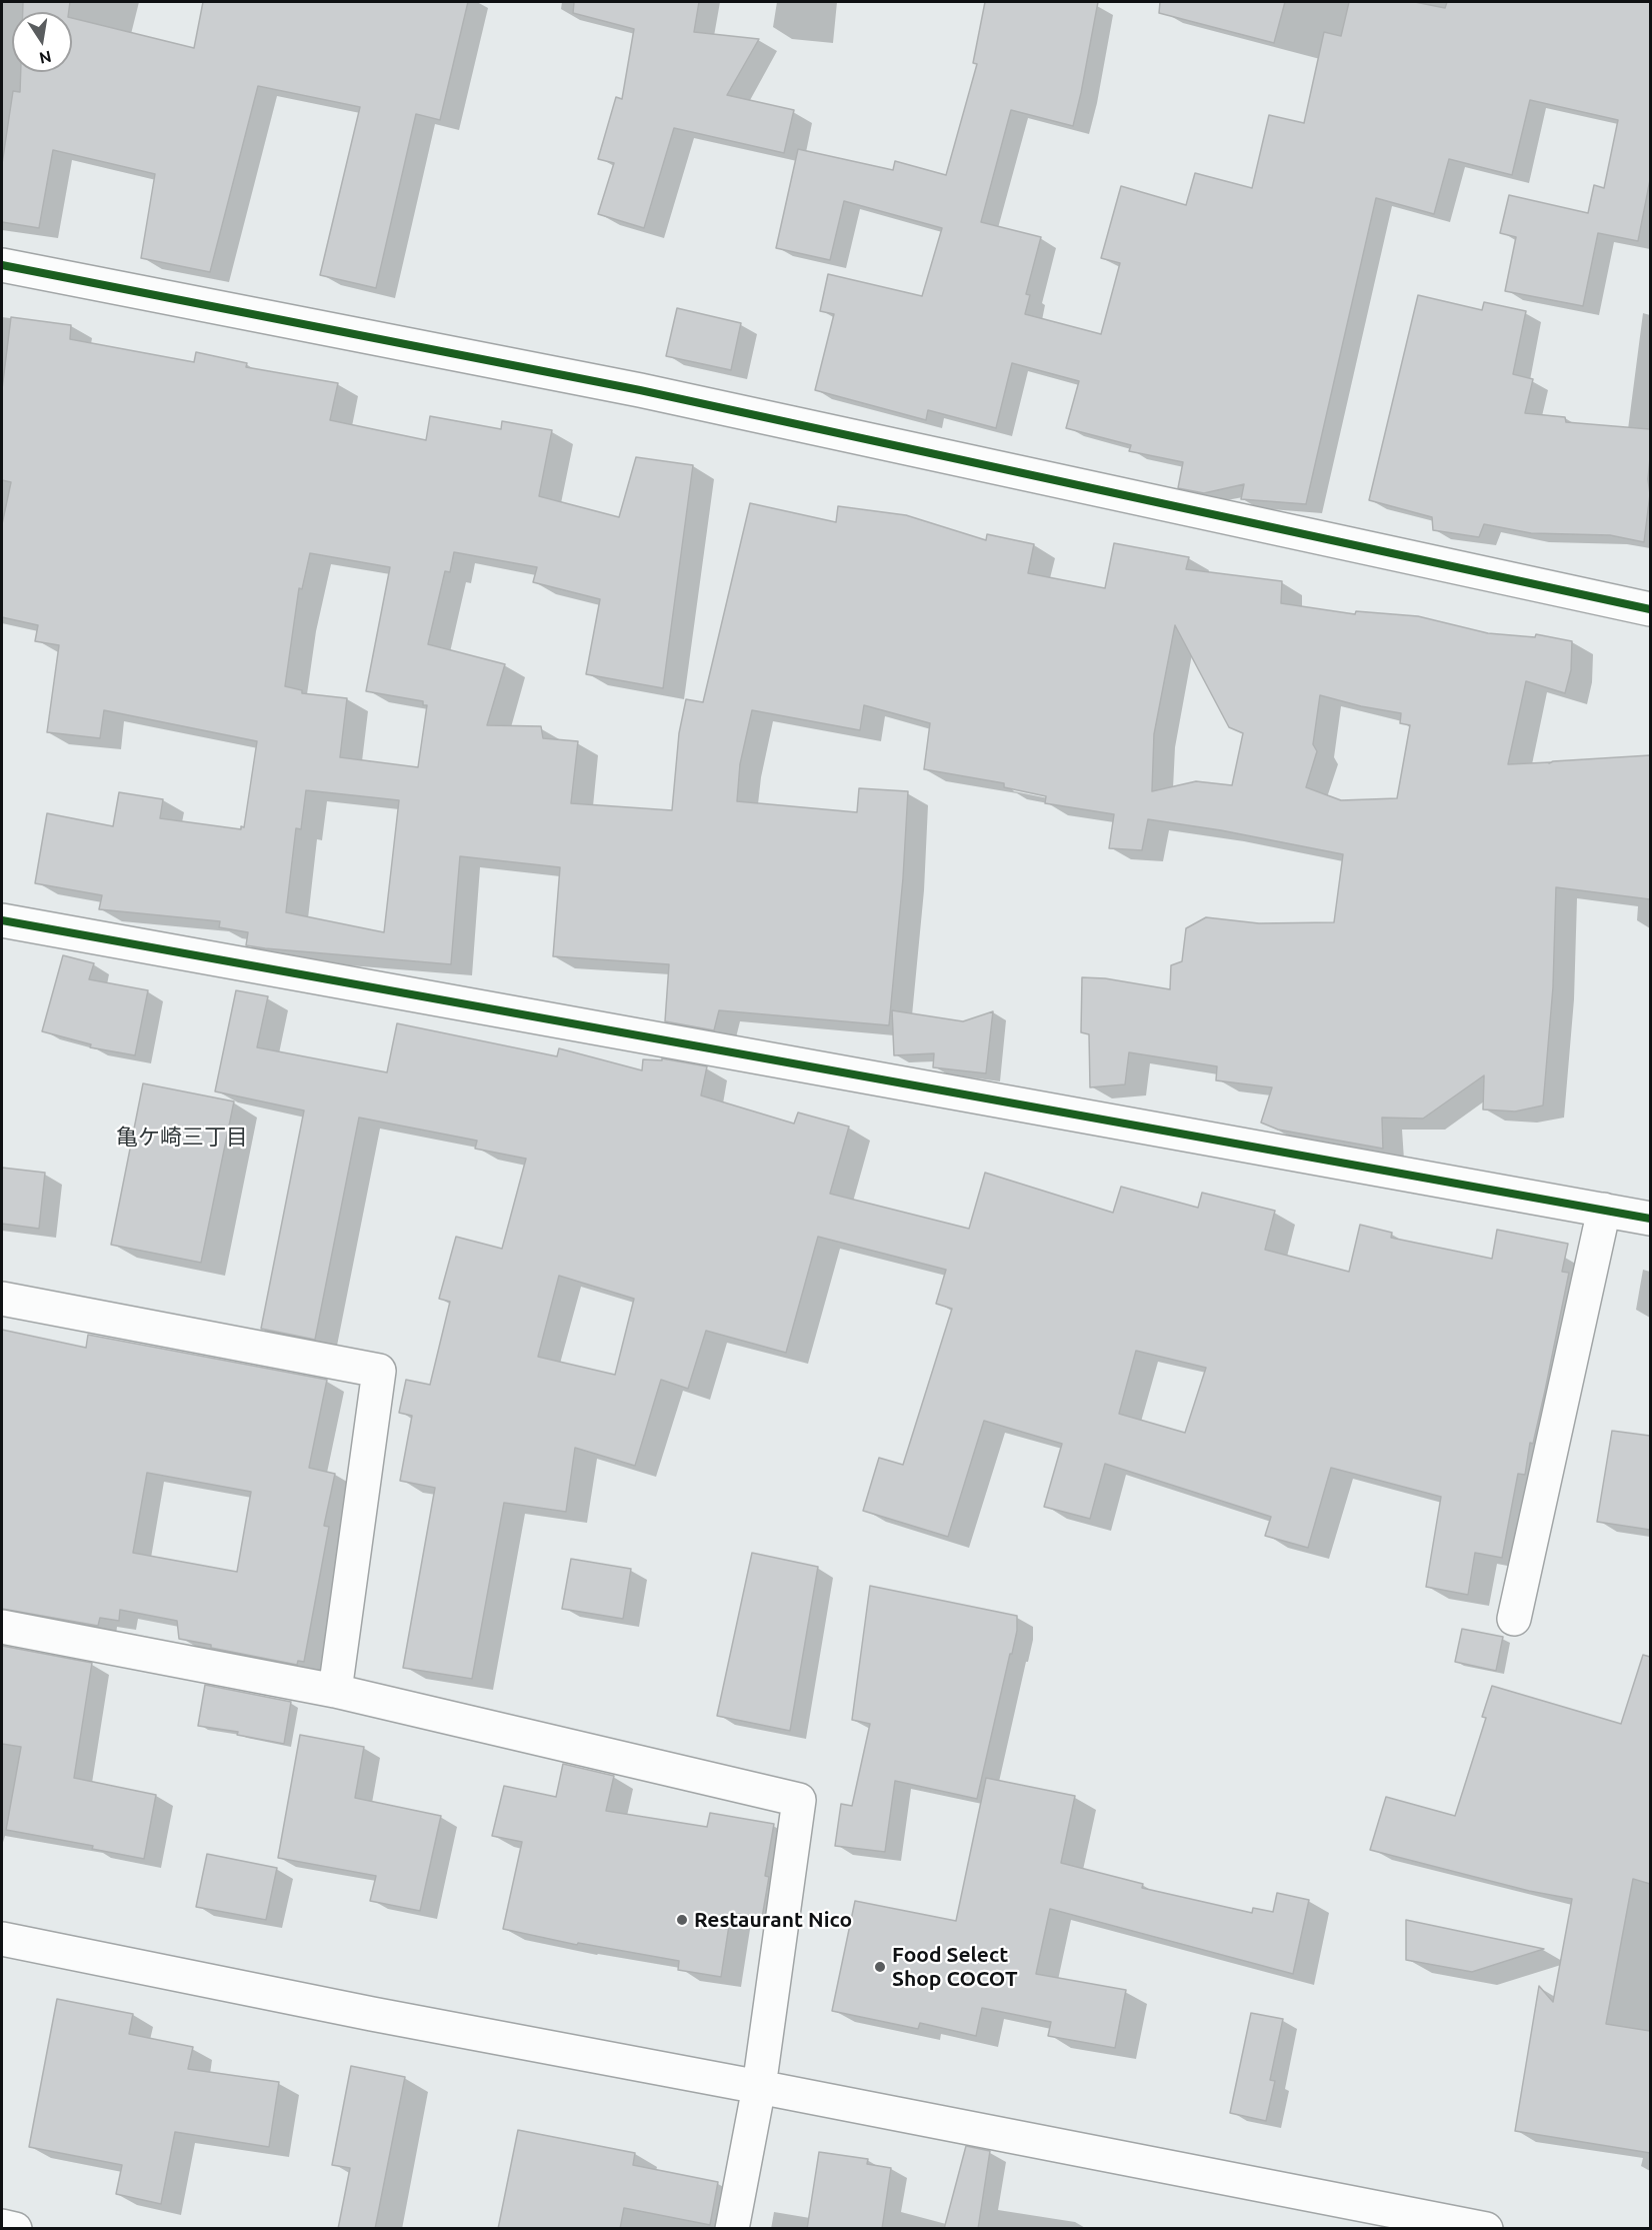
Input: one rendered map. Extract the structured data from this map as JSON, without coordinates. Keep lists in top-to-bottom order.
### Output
{
  "districts": ["亀ケ崎三丁目"],
  "places": ["Restaurant Nico", "Food Select Shop COCOT"],
  "north": "bottom"
}
